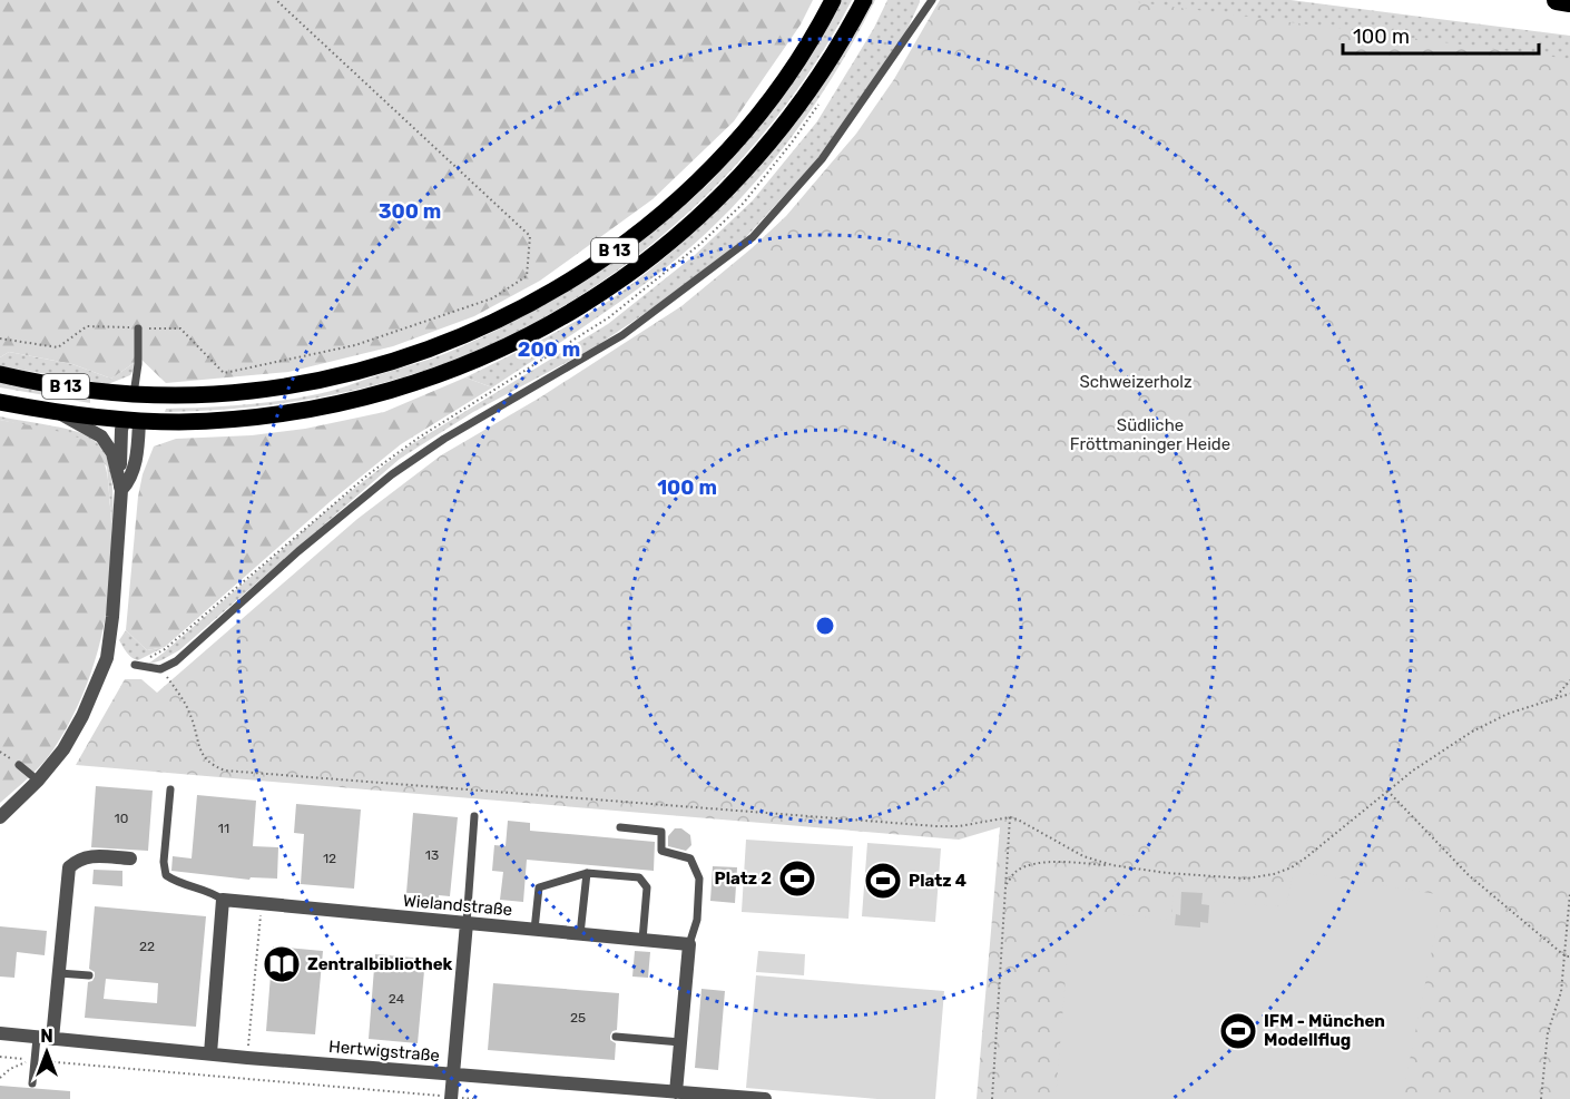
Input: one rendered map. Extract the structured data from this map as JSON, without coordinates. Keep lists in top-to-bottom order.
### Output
{
  "streets": {
    "main road": ["B 13"],
    "street": ["Wielandstraße", "Hertwigstraße"]
  },
  "parks": ["Schweizerholz", "Südliche Fröttmaninger Heide"],
  "places": {
    "sports": ["Platz 2", "Platz 4", "IFM - München Modellflug"],
    "library": ["Zentralbibliothek"]
  },
  "house_numbers": [
    "10",
    "11",
    "13",
    "12",
    "22",
    "24",
    "25"
  ],
  "scale_bar": "100 m",
  "north": "top",
  "rings": ["300 m", "200 m", "100 m"]
}
